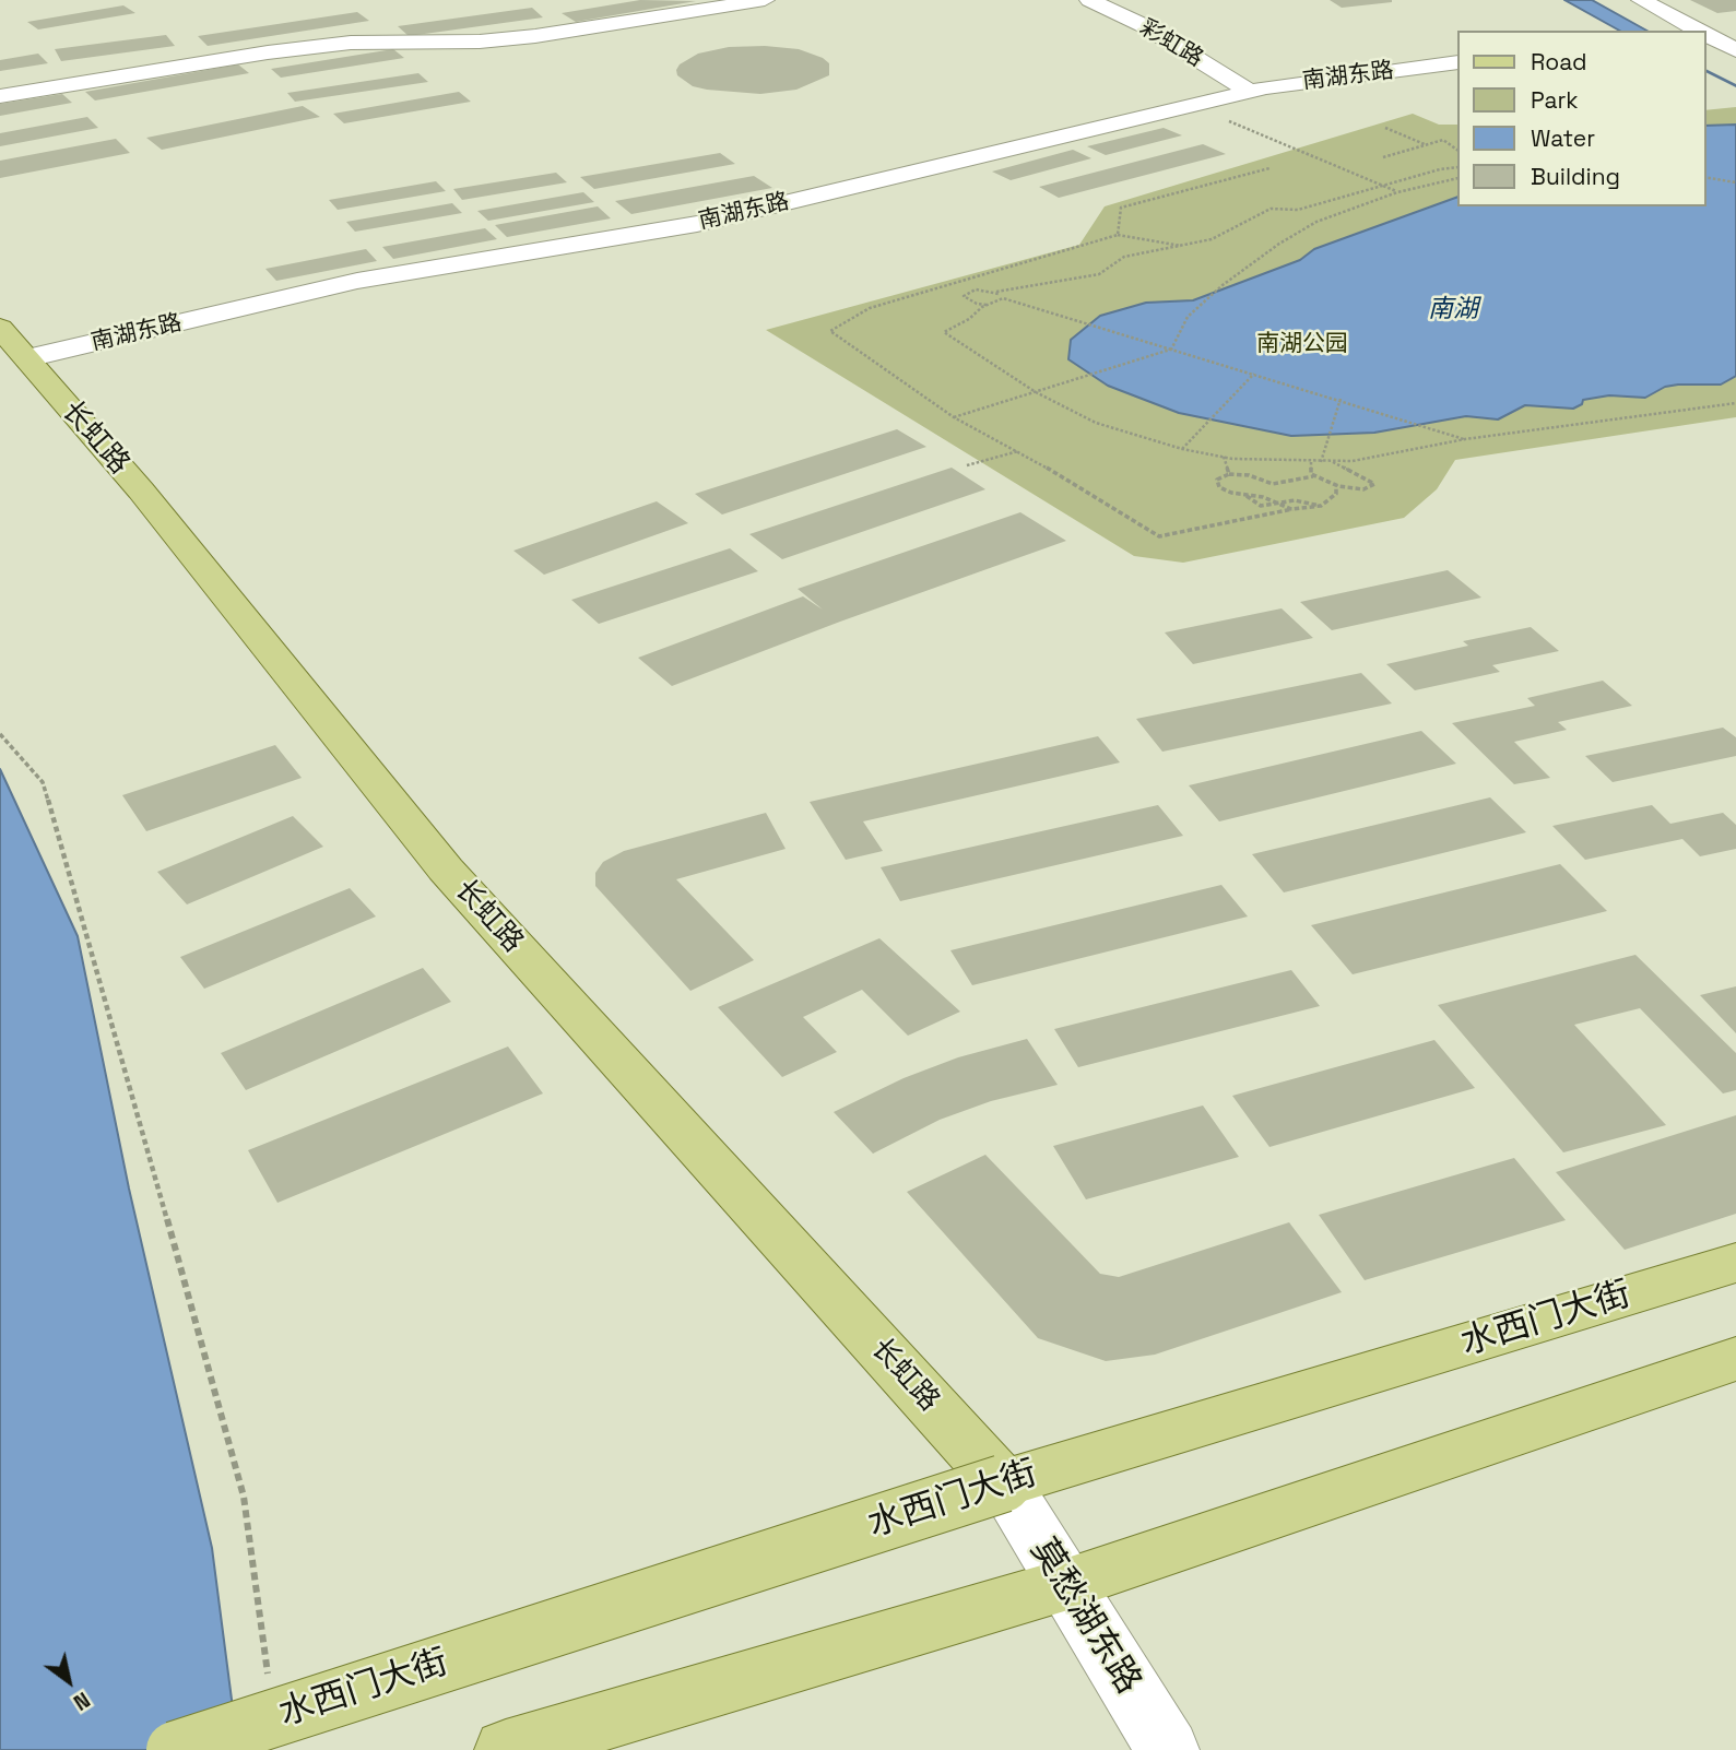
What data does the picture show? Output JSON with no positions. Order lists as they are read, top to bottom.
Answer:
{
  "streets": {
    "main road": ["长虹路", "水西门大街"],
    "street": ["彩虹路", "南湖东路", "莫愁湖东路"]
  },
  "crossings": [
    ["彩虹路", "南湖东路"],
    ["南湖东路", "长虹路"],
    ["长虹路", "水西门大街"],
    ["长虹路", "莫愁湖东路"],
    ["水西门大街", "莫愁湖东路"]
  ],
  "water": ["南湖"],
  "parks": ["南湖公园"],
  "legend": [
    "Road",
    "Park",
    "Water",
    "Building"
  ],
  "north": "bottom right"
}
